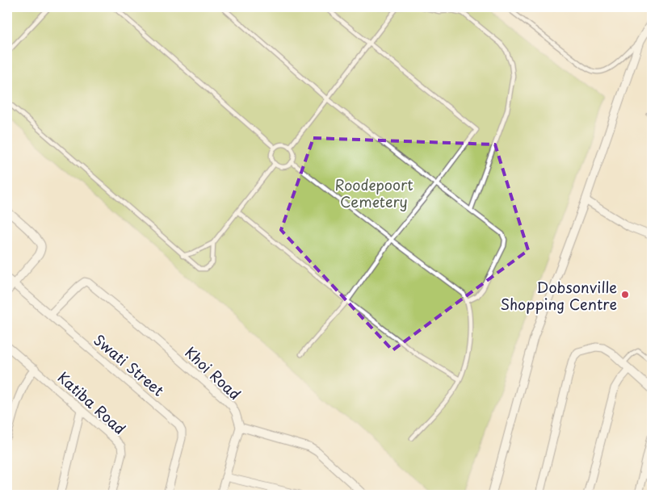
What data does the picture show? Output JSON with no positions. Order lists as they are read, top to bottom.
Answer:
{
  "streets": {
    "street": ["Swati Street", "Khoi Road", "Katiba Road"]
  },
  "crossings": [
    ["Swati Street", "Khoi Road"]
  ],
  "parks": ["Roodepoort Cemetery"],
  "places": ["Dobsonville Shopping Centre"]
}
